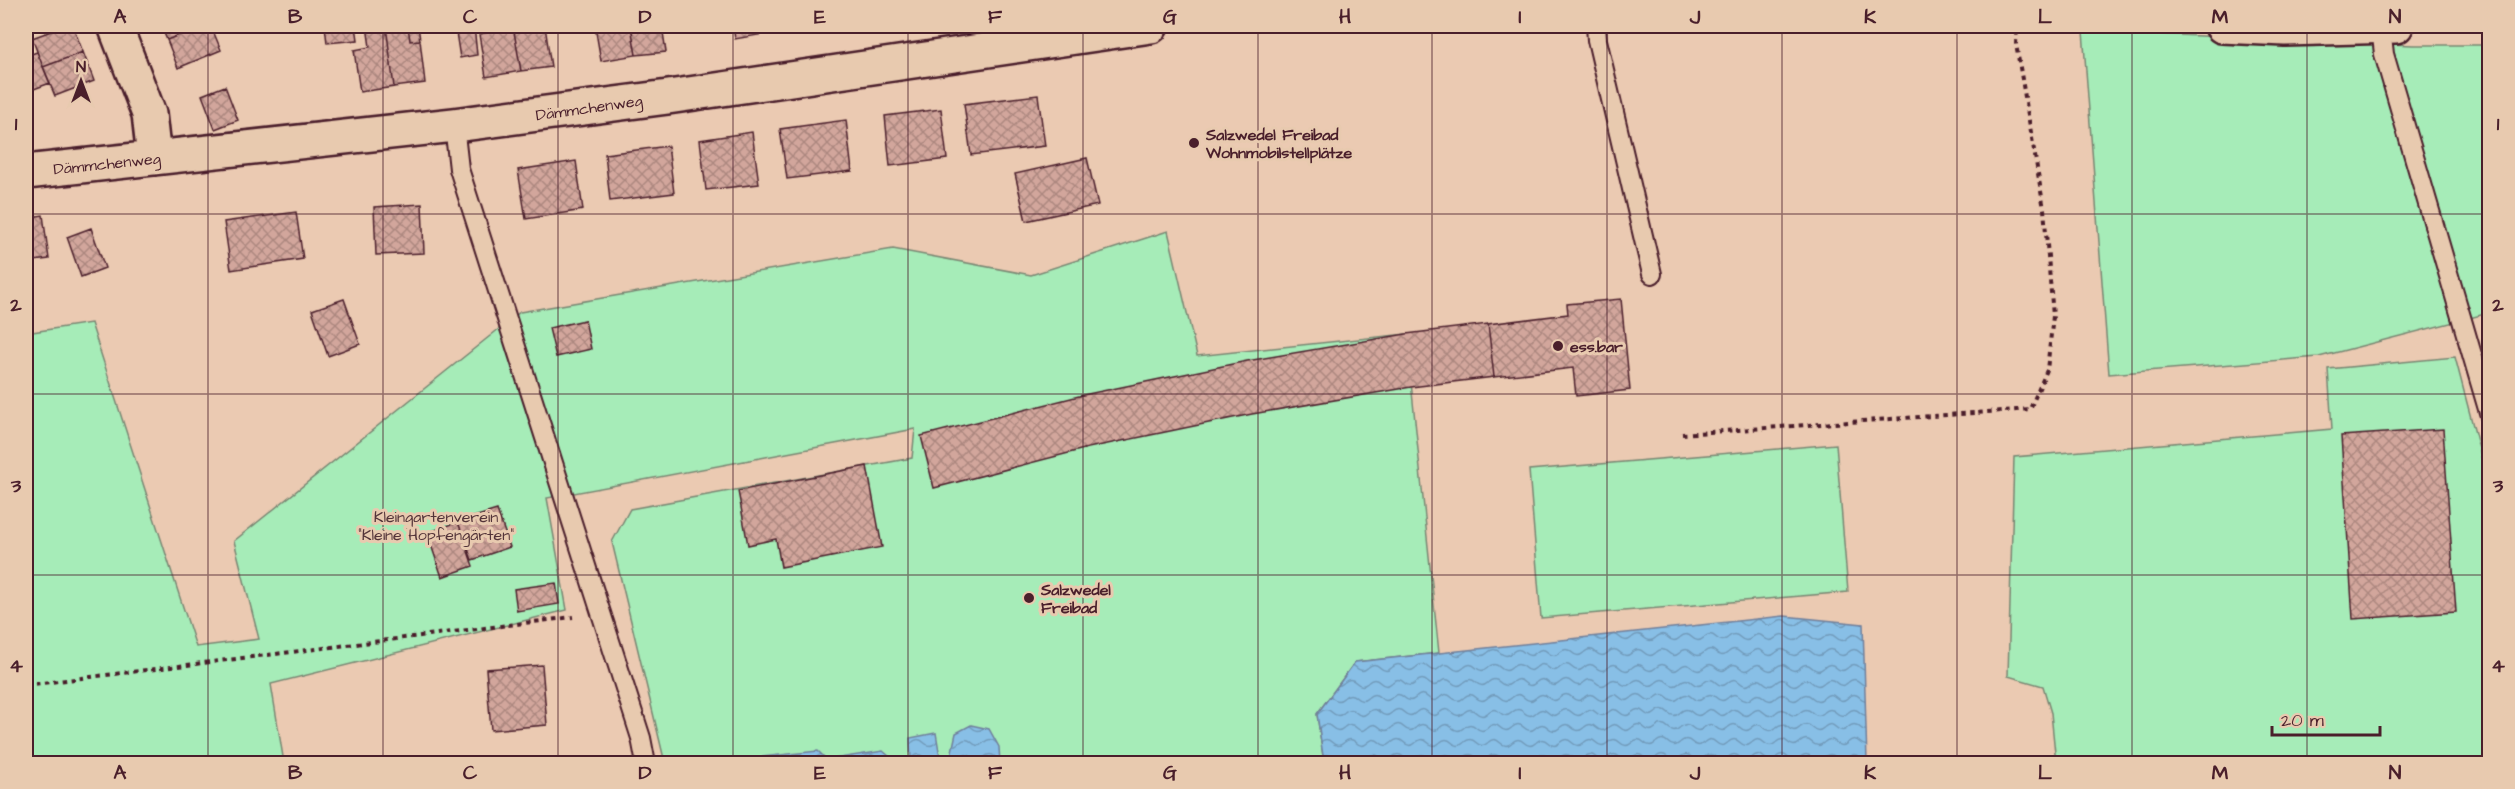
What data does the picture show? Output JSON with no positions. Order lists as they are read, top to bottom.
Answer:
{
  "streets": {
    "street": ["Dämmchenweg"]
  },
  "parks": ["Kleingartenverein \"Kleine Hopfengärten\""],
  "places": ["Salzwedel Freibad Wohnmobilstellplätze", "ess.bar", "Salzwedel Freibad"],
  "scale_bar": "20 m",
  "north": "top",
  "grid": {
    "columns": [
      "A",
      "B",
      "C",
      "D",
      "E",
      "F",
      "G",
      "H",
      "I",
      "J",
      "K",
      "L",
      "M",
      "N"
    ],
    "rows": [
      "1",
      "2",
      "3",
      "4"
    ]
  }
}
